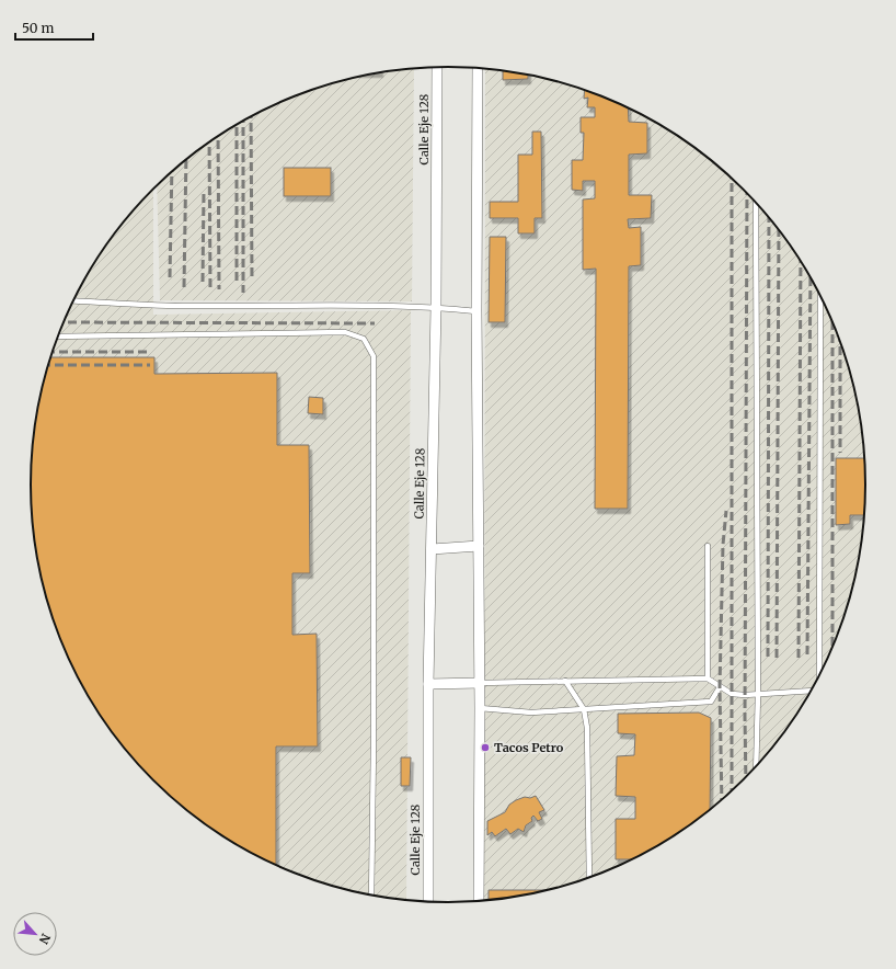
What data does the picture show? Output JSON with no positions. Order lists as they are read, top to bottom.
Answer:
{
  "streets": {
    "street": ["Calle Eje 128"]
  },
  "places": ["Tacos Petro"],
  "scale_bar": "50 m",
  "north": "bottom right"
}
